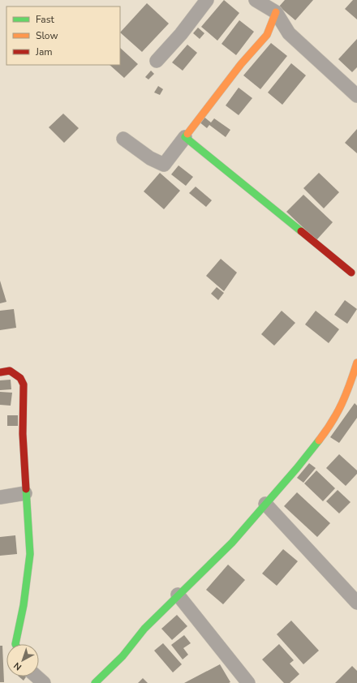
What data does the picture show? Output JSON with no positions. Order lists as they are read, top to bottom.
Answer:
{
  "legend": ["Fast", "Slow", "Jam"],
  "north": "bottom left"
}
